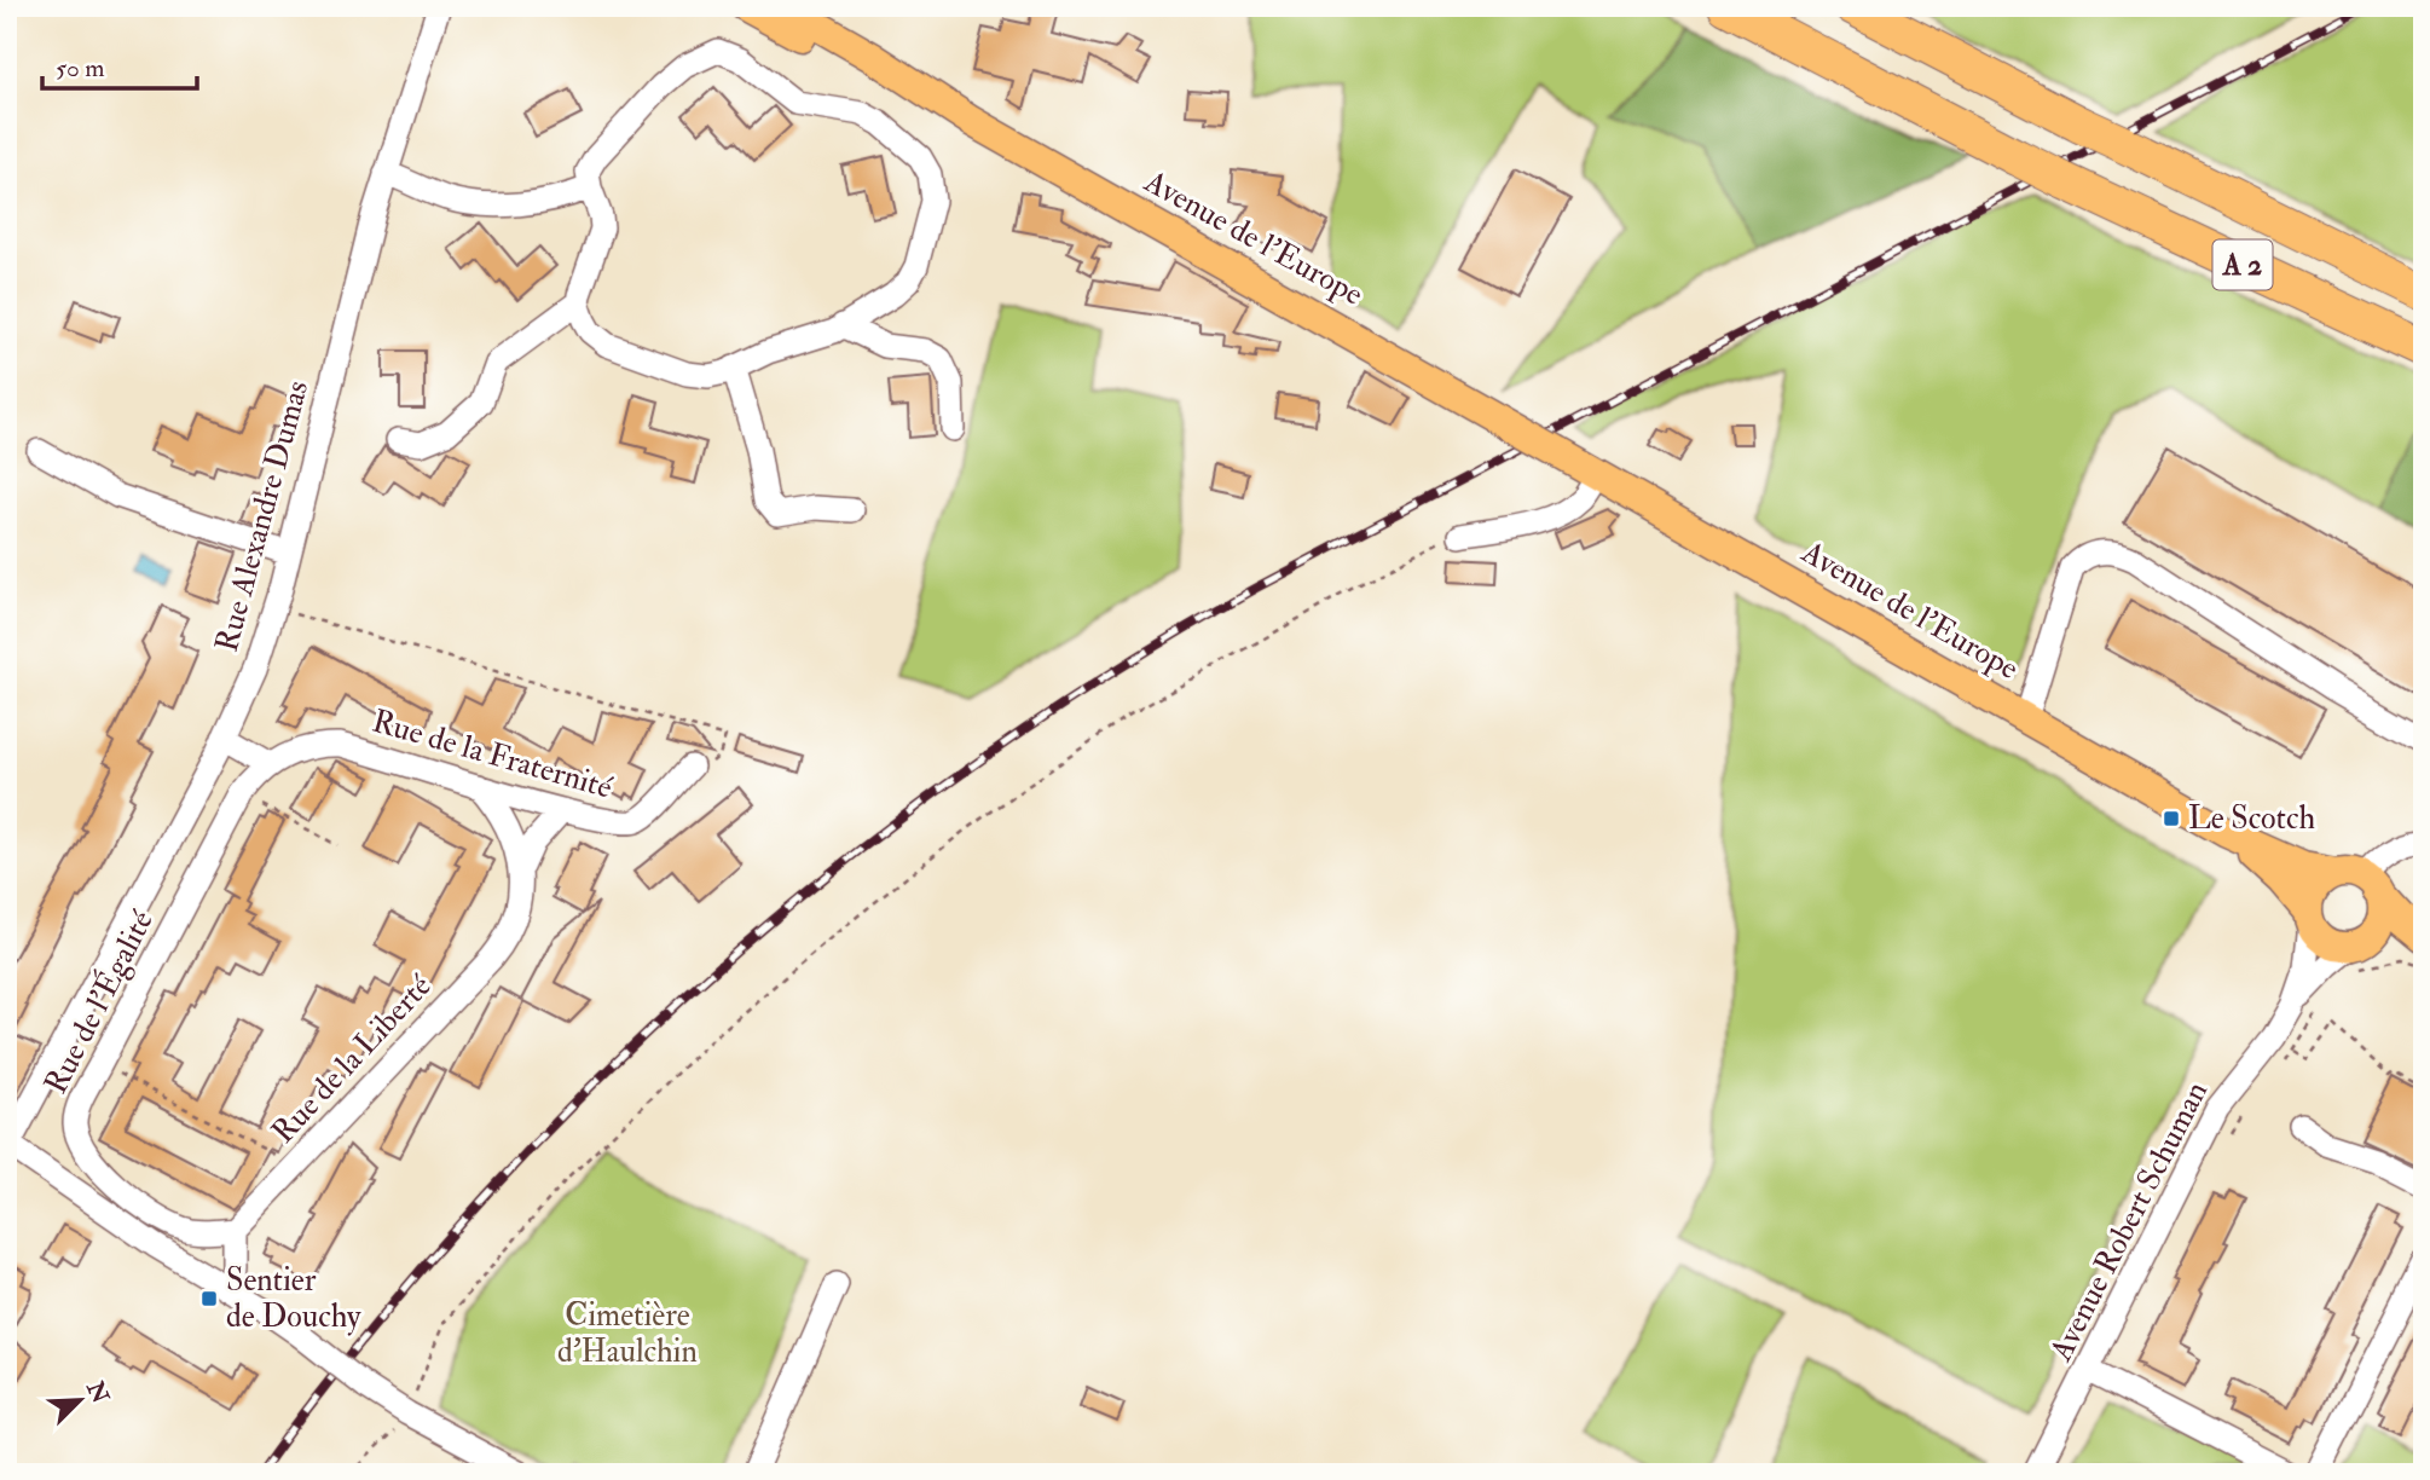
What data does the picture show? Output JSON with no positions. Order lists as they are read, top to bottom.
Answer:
{
  "streets": {
    "highway": ["A 2"],
    "main road": ["Avenue de l'Europe"],
    "street": [
      "Rue Alexandre Dumas",
      "Rue de la Fraternité",
      "Rue de l'Égalité",
      "Rue de la Liberté",
      "Avenue Robert Schuman"
    ]
  },
  "crossings": [
    ["Avenue de l'Europe", "Avenue Robert Schuman"],
    ["Rue de la Fraternité", "Rue de l'Égalité"],
    ["Rue de la Fraternité", "Rue de la Liberté"],
    ["Rue de l'Égalité", "Rue de la Liberté"]
  ],
  "parks": ["Cimetière d'Haulchin"],
  "places": {
    "transit": ["Le Scotch", "Sentier de Douchy"]
  },
  "scale_bar": "50 m",
  "north": "top right"
}
